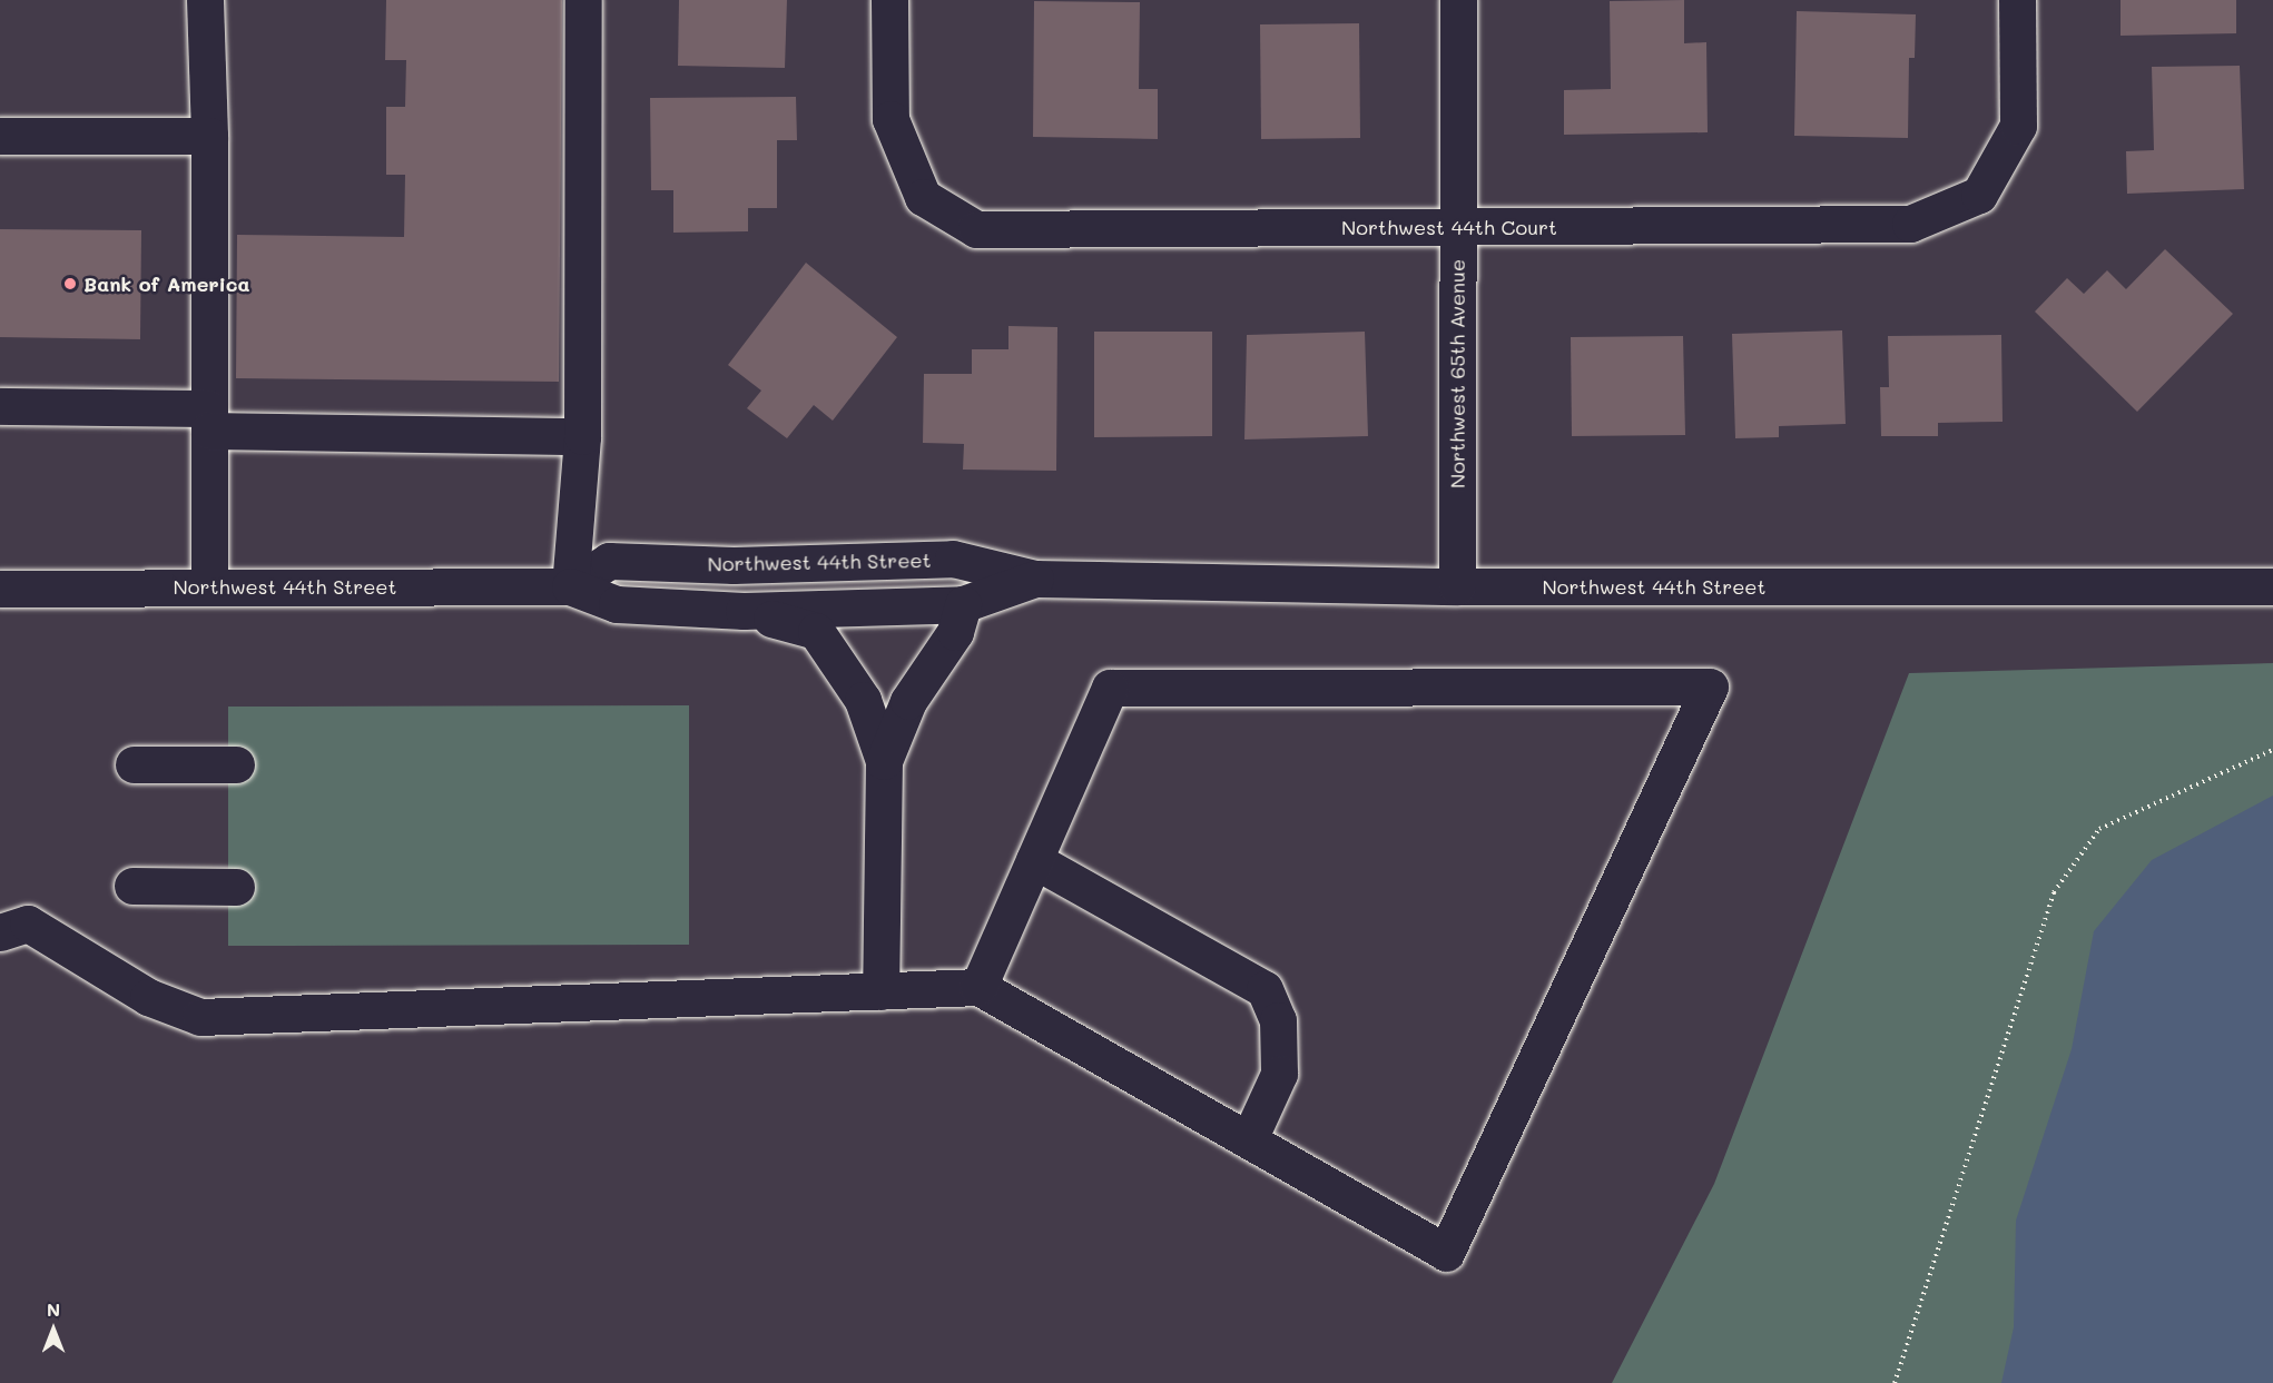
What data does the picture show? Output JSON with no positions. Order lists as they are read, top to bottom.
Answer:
{
  "streets": {
    "street": ["Northwest 44th Court", "Northwest 65th Avenue", "Northwest 44th Street"]
  },
  "crossings": [
    ["Northwest 44th Court", "Northwest 65th Avenue"],
    ["Northwest 65th Avenue", "Northwest 44th Street"]
  ],
  "places": ["Bank of America"],
  "north": "top"
}
